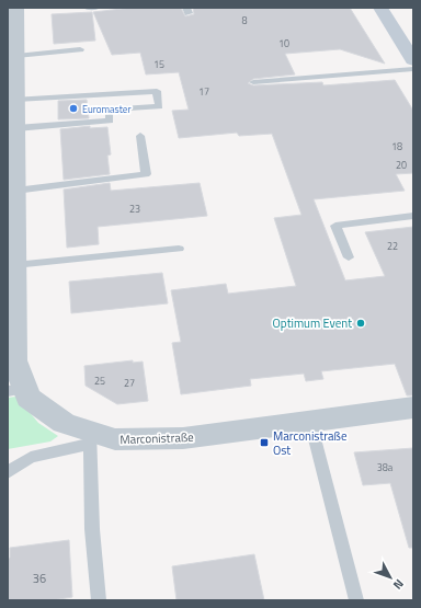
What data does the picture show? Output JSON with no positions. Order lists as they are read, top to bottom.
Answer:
{
  "streets": {
    "street": ["Marconistraße"]
  },
  "places": {
    "other": ["Euromaster", "Optimum Event"],
    "transit": ["Marconistraße Ost"]
  },
  "house_numbers": [
    "8",
    "10",
    "15",
    "17",
    "18",
    "20",
    "23",
    "22",
    "25",
    "27",
    "38a",
    "36"
  ],
  "north": "bottom right"
}
